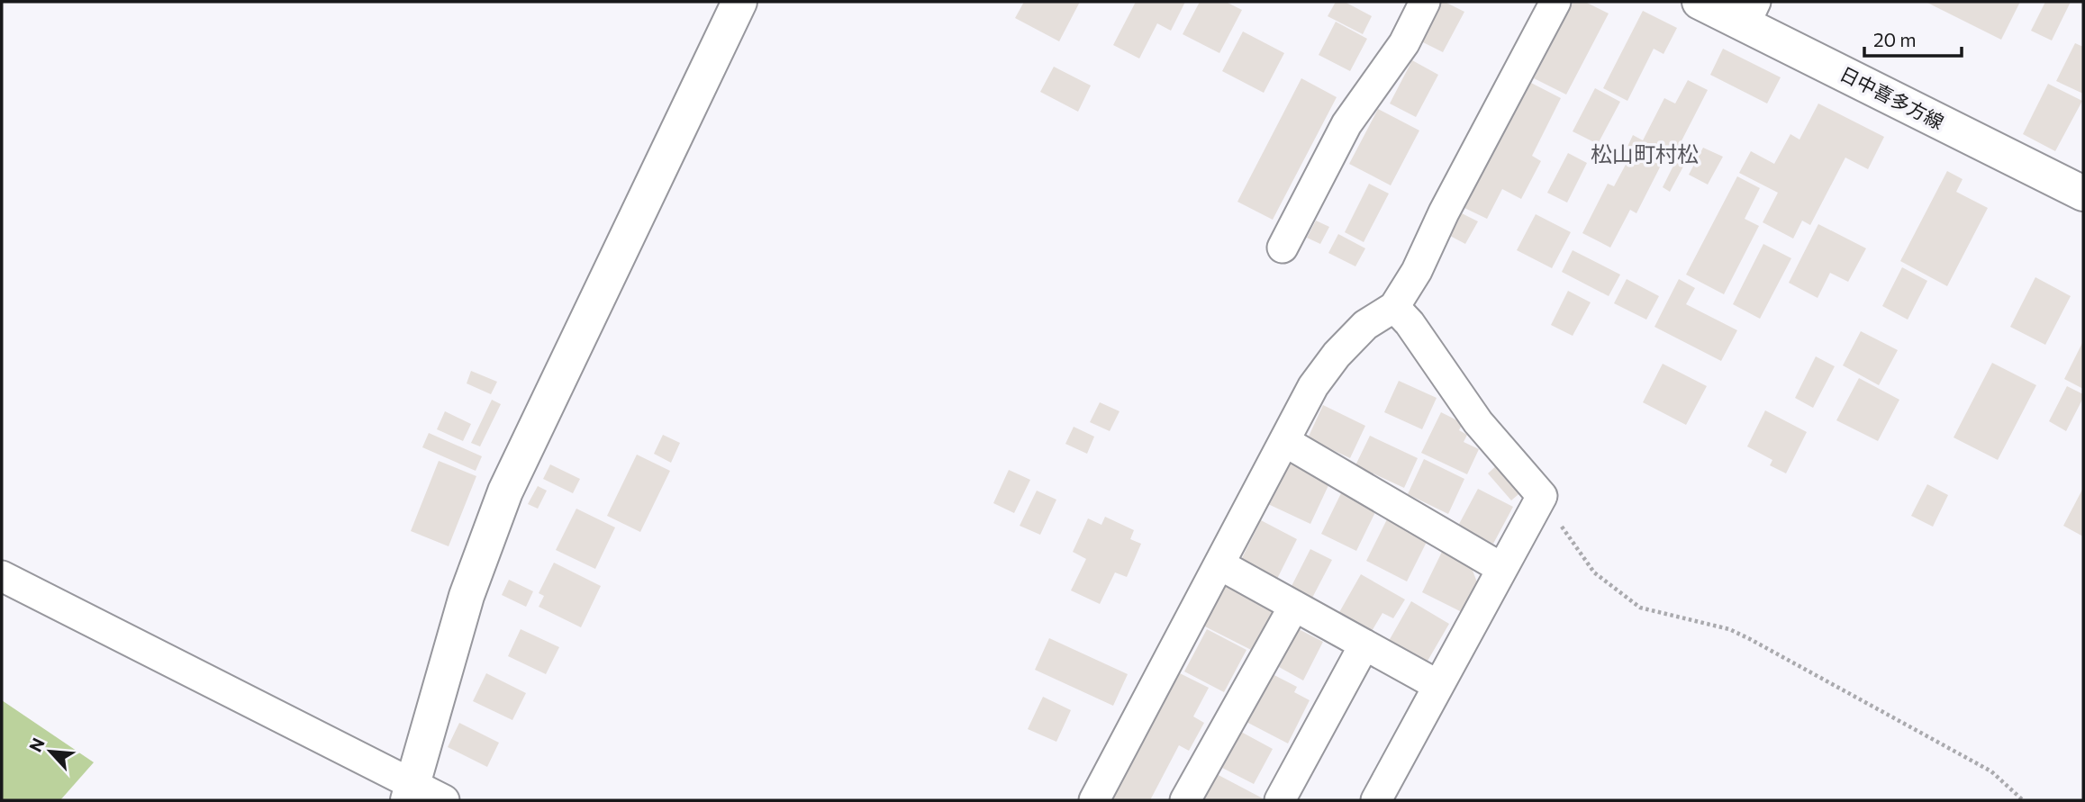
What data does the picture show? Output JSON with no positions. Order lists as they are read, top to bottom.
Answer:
{
  "streets": {
    "street": ["日中喜多方線"]
  },
  "districts": ["松山町村松"],
  "scale_bar": "20 m",
  "north": "top left"
}
